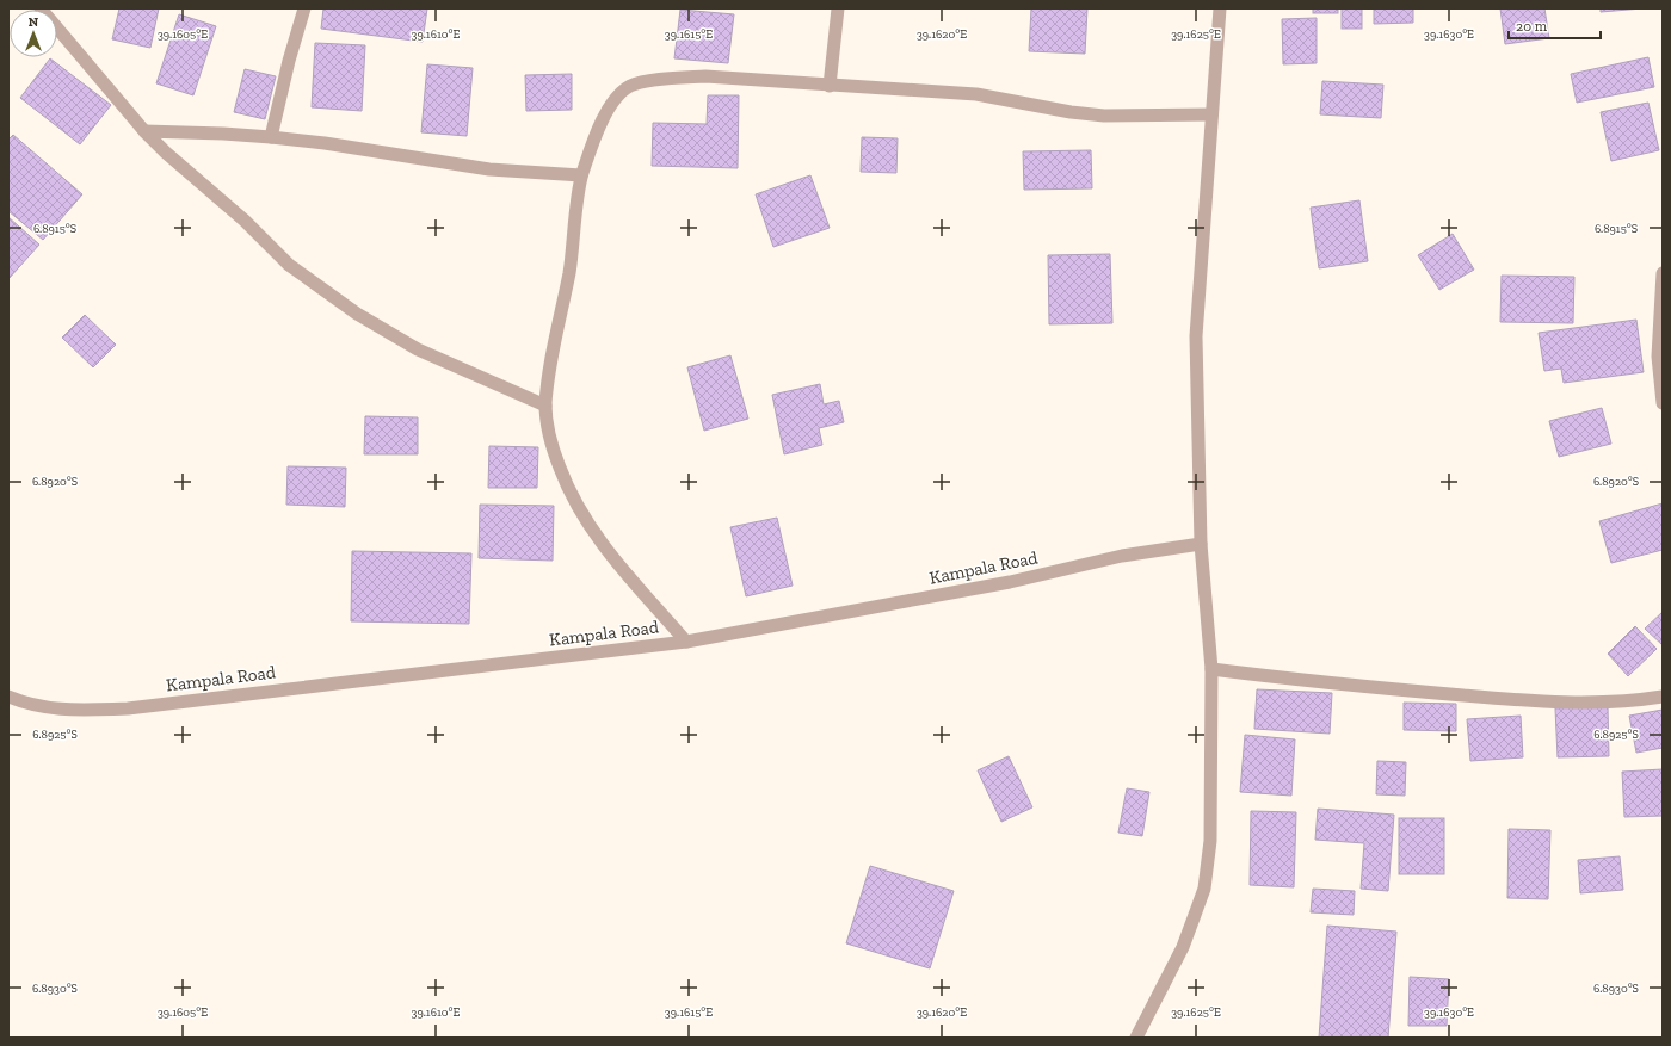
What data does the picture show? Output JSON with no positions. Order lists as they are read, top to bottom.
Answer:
{
  "streets": {
    "street": ["Kampala Road"]
  },
  "scale_bar": "20 m",
  "north": "top",
  "coordinates": [
    "39.1605°E",
    "39.1610°E",
    "39.1615°E",
    "39.1620°E",
    "39.1625°E",
    "39.1630°E",
    "6.8915°S",
    "6.8920°S",
    "6.8925°S",
    "6.8930°S"
  ]
}
